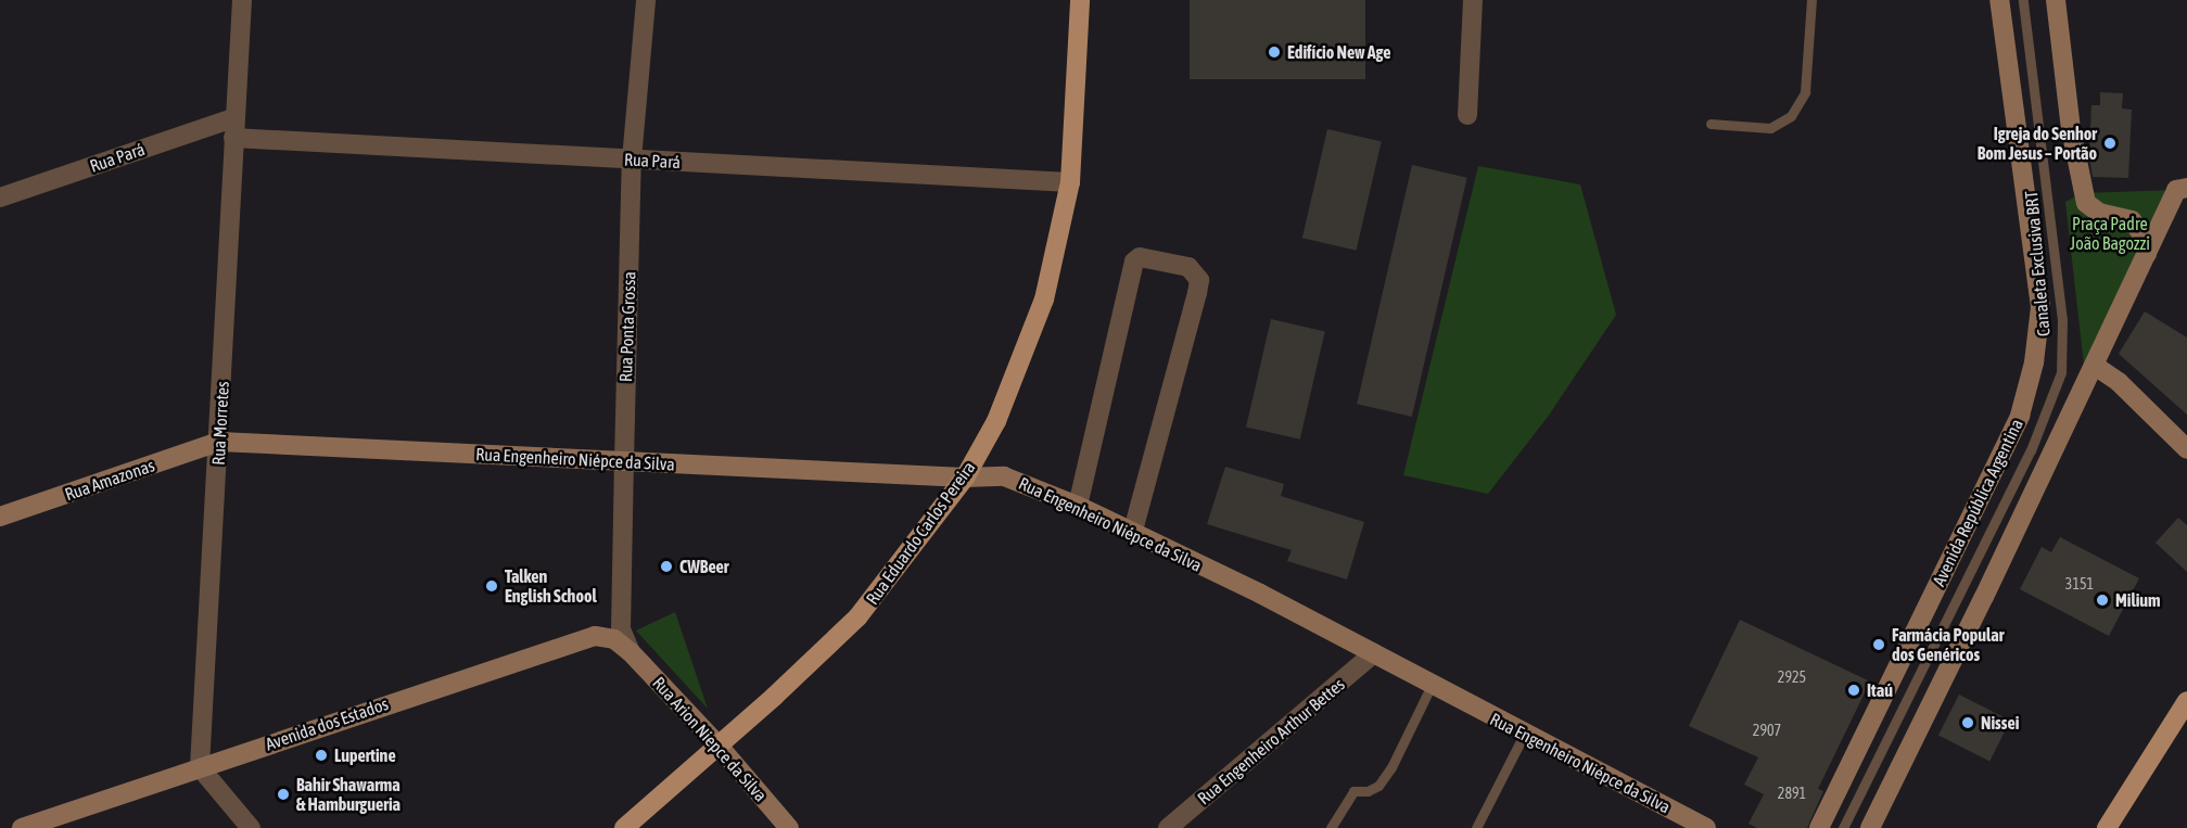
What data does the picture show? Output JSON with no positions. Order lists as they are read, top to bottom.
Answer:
{
  "streets": {
    "main road": ["Rua Eduardo Carlos Pereira"],
    "street": [
      "Rua Pará",
      "Rua Ponta Grossa",
      "Rua Morretes",
      "Rua Engenheiro Niépce da Silva",
      "Rua Amazonas",
      "Avenida República Argentina",
      "Avenida dos Estados",
      "Rua Arion Niepce da Silva",
      "Rua Engenheiro Arthur Bettes"
    ],
    "lane": ["Canaleta Exclusiva BRT"]
  },
  "crossings": [
    ["Rua Pará", "Rua Ponta Grossa"],
    ["Rua Pará", "Rua Morretes"],
    ["Rua Pará", "Rua Eduardo Carlos Pereira"],
    ["Rua Ponta Grossa", "Rua Engenheiro Niépce da Silva"],
    ["Rua Ponta Grossa", "Avenida dos Estados"],
    ["Rua Ponta Grossa", "Rua Arion Niepce da Silva"],
    ["Rua Morretes", "Rua Engenheiro Niépce da Silva"],
    ["Rua Morretes", "Rua Amazonas"],
    ["Rua Morretes", "Avenida dos Estados"],
    ["Rua Engenheiro Niépce da Silva", "Rua Amazonas"],
    ["Rua Engenheiro Niépce da Silva", "Rua Eduardo Carlos Pereira"],
    ["Rua Engenheiro Niépce da Silva", "Rua Engenheiro Arthur Bettes"],
    ["Rua Eduardo Carlos Pereira", "Rua Arion Niepce da Silva"],
    ["Avenida dos Estados", "Rua Arion Niepce da Silva"]
  ],
  "parks": ["Praça Padre João Bagozzi"],
  "places": [
    "Edifício New Age",
    "Igreja do Senhor Bom Jesus – Portão",
    "CWBeer",
    "Talken English School",
    "Milium",
    "Farmácia Popular dos Genéricos",
    "Itaú",
    "Nissei",
    "Lupertine",
    "Bahir Shawarma & Hamburgueria"
  ],
  "house_numbers": [
    "3151",
    "2925",
    "2907",
    "2891"
  ]
}
